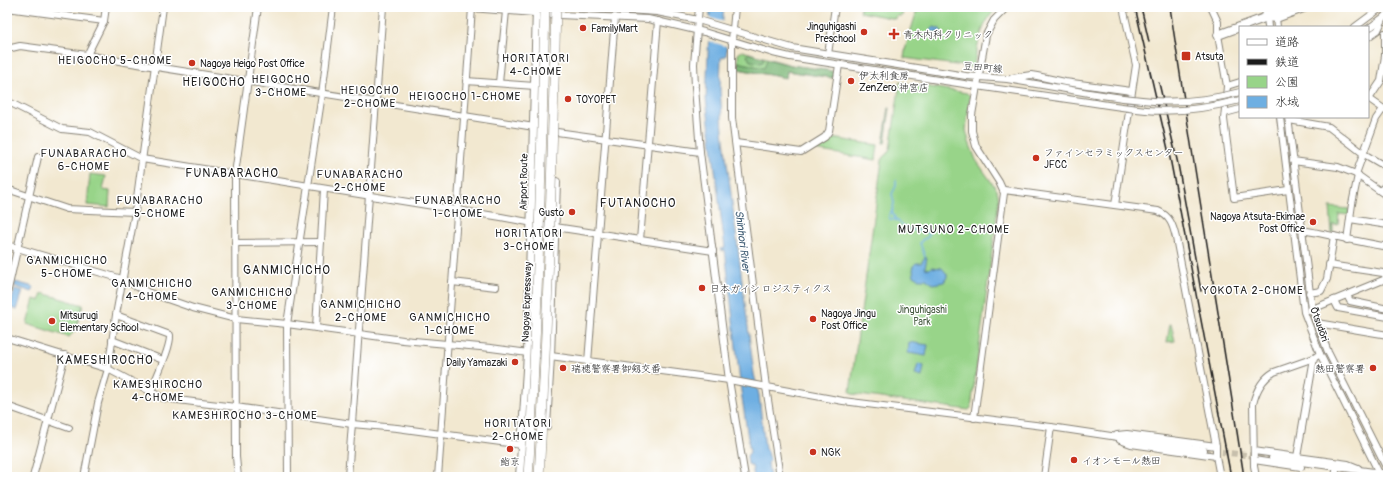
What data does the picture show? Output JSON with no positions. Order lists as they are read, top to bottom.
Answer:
{
  "streets": {
    "highway": ["Nagoya Expressway"],
    "main road": ["Airport Route"],
    "street": ["豆田町線", "Ōtsudōri"]
  },
  "districts": [
    "HORITATORI 4-CHOME",
    "HEIGOCHO 5-CHOME",
    "HEIGOCHO 3-CHOME",
    "HEIGOCHO",
    "HEIGOCHO 2-CHOME",
    "HEIGOCHO 1-CHOME",
    "FUNABARACHO 6-CHOME",
    "FUNABARACHO",
    "FUNABARACHO 2-CHOME",
    "FUNABARACHO 5-CHOME",
    "FUNABARACHO 1-CHOME",
    "FUTANOCHO",
    "MUTSUNO 2-CHOME",
    "HORITATORI 3-CHOME",
    "GANMICHICHO 5-CHOME",
    "GANMICHICHO",
    "GANMICHICHO 4-CHOME",
    "YOKOTA 2-CHOME",
    "GANMICHICHO 3-CHOME",
    "GANMICHICHO 2-CHOME",
    "GANMICHICHO 1-CHOME",
    "KAMESHIROCHO",
    "KAMESHIROCHO 4-CHOME",
    "KAMESHIROCHO 3-CHOME",
    "HORITATORI 2-CHOME"
  ],
  "water": ["Shinhori River"],
  "parks": ["Jinguhigashi Park"],
  "places": {
    "other": [
      "FamilyMart",
      "Jinguhigashi Preschool",
      "Nagoya Heigo Post Office",
      "伊太利食房 ZenZero 神宮店",
      "TOYOPET",
      "ファインセラミックスセンター JFCC",
      "Gusto",
      "Nagoya Atsuta-Ekimae Post Office",
      "日本ガイシ ロジスティクス",
      "Nagoya Jingu Post Office",
      "Mitsurugi Elementary School",
      "Daily Yamazaki",
      "瑞穂警察署御剱交番",
      "熱田警察署",
      "鮨京",
      "NGK",
      "イオンモール熱田"
    ],
    "health": ["青木内科クリニック"],
    "transit": ["Atsuta"]
  },
  "legend": [
    "道路",
    "鉄道",
    "公園",
    "水域"
  ]
}
